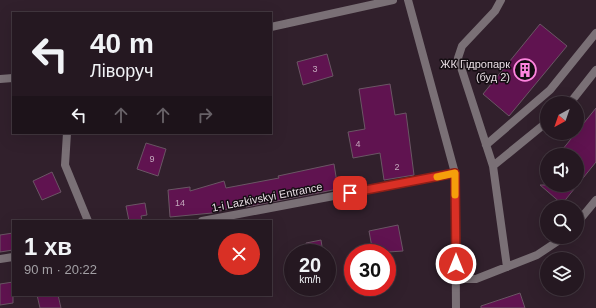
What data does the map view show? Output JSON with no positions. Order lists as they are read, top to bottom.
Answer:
{
  "streets": {
    "street": ["1-i Lazkivskyi Entrance"]
  },
  "places": {
    "building": ["ЖК Гідропарк (буд 2)"]
  },
  "house_numbers": [
    "3",
    "4",
    "9",
    "2",
    "14"
  ],
  "north": "bottom left",
  "page": {
    "turn": ["40 m", "Ліворуч"],
    "heading": ["1 хв", "90 m · 20:22"],
    "speed": "20 km/h",
    "limit": "30"
  }
}
